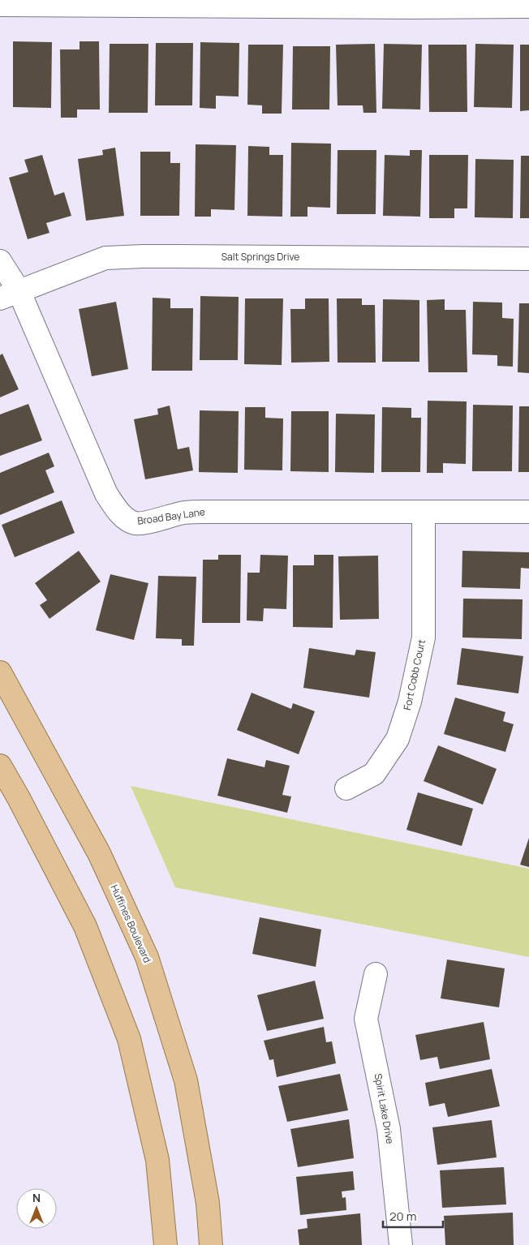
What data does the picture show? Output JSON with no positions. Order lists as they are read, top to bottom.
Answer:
{
  "streets": {
    "main road": ["Huffines Boulevard"],
    "street": [
      "Salt Springs Drive",
      "Broad Bay Lane",
      "Fort Cobb Court",
      "Spirit Lake Drive"
    ]
  },
  "crossings": [
    ["Salt Springs Drive", "Broad Bay Lane"],
    ["Broad Bay Lane", "Fort Cobb Court"]
  ],
  "scale_bar": "20 m",
  "north": "top"
}
